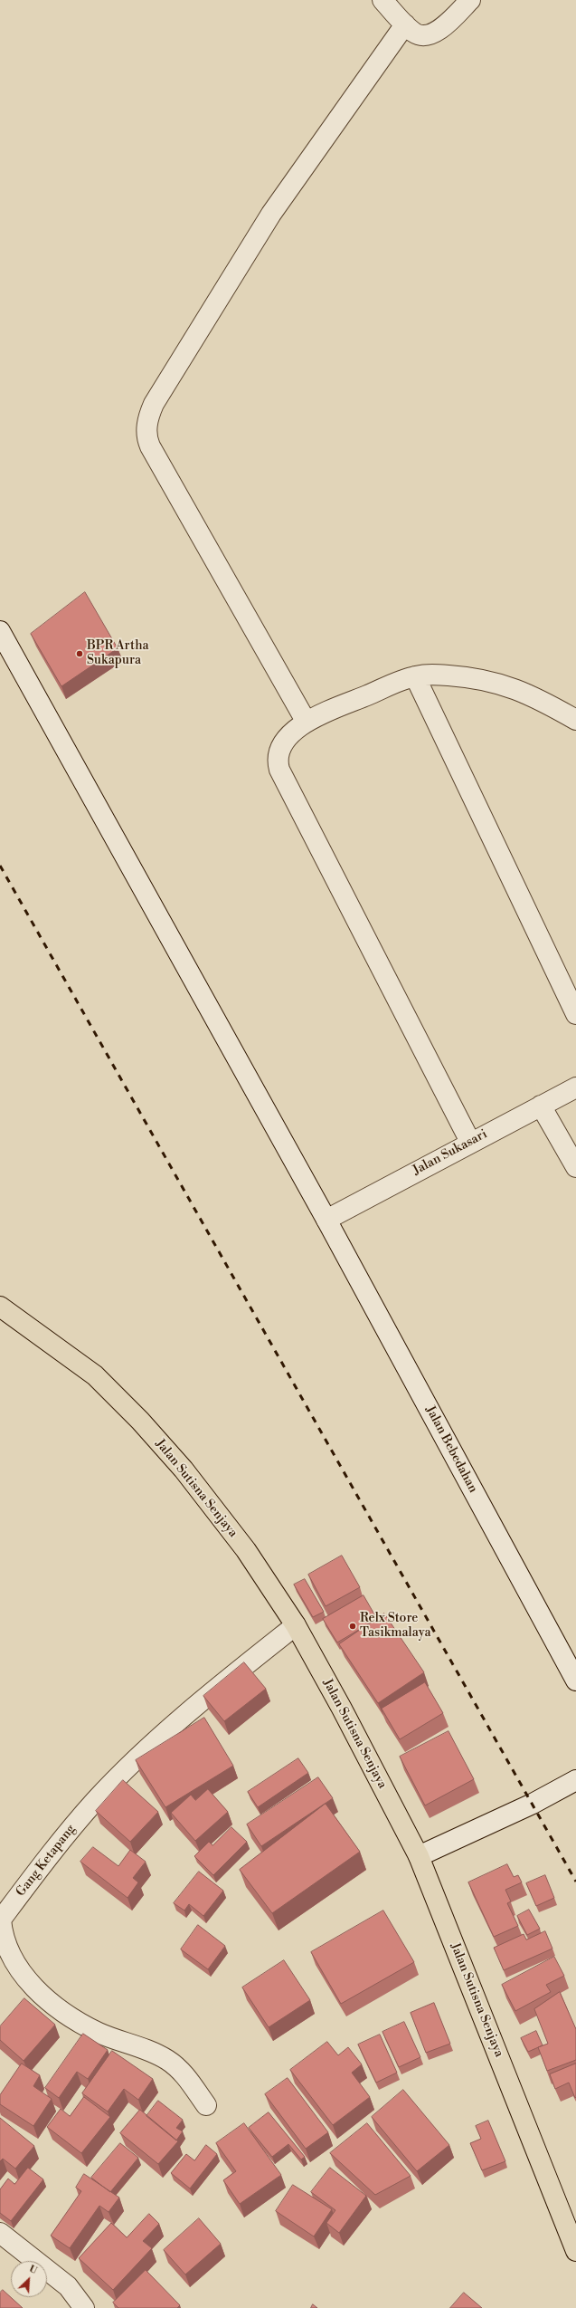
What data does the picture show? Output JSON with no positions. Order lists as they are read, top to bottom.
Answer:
{
  "streets": {
    "main road": ["Jalan Sutisna Senjaya"],
    "street": ["Jalan Sukasari", "Jalan Bebedahan", "Gang Ketapang"]
  },
  "crossings": [
    ["Jalan Sukasari", "Jalan Bebedahan"],
    ["Jalan Sutisna Senjaya", "Gang Ketapang"]
  ],
  "places": ["BPR Artha Sukapura", "Relx Store Tasikmalaya"],
  "north": "top right"
}
